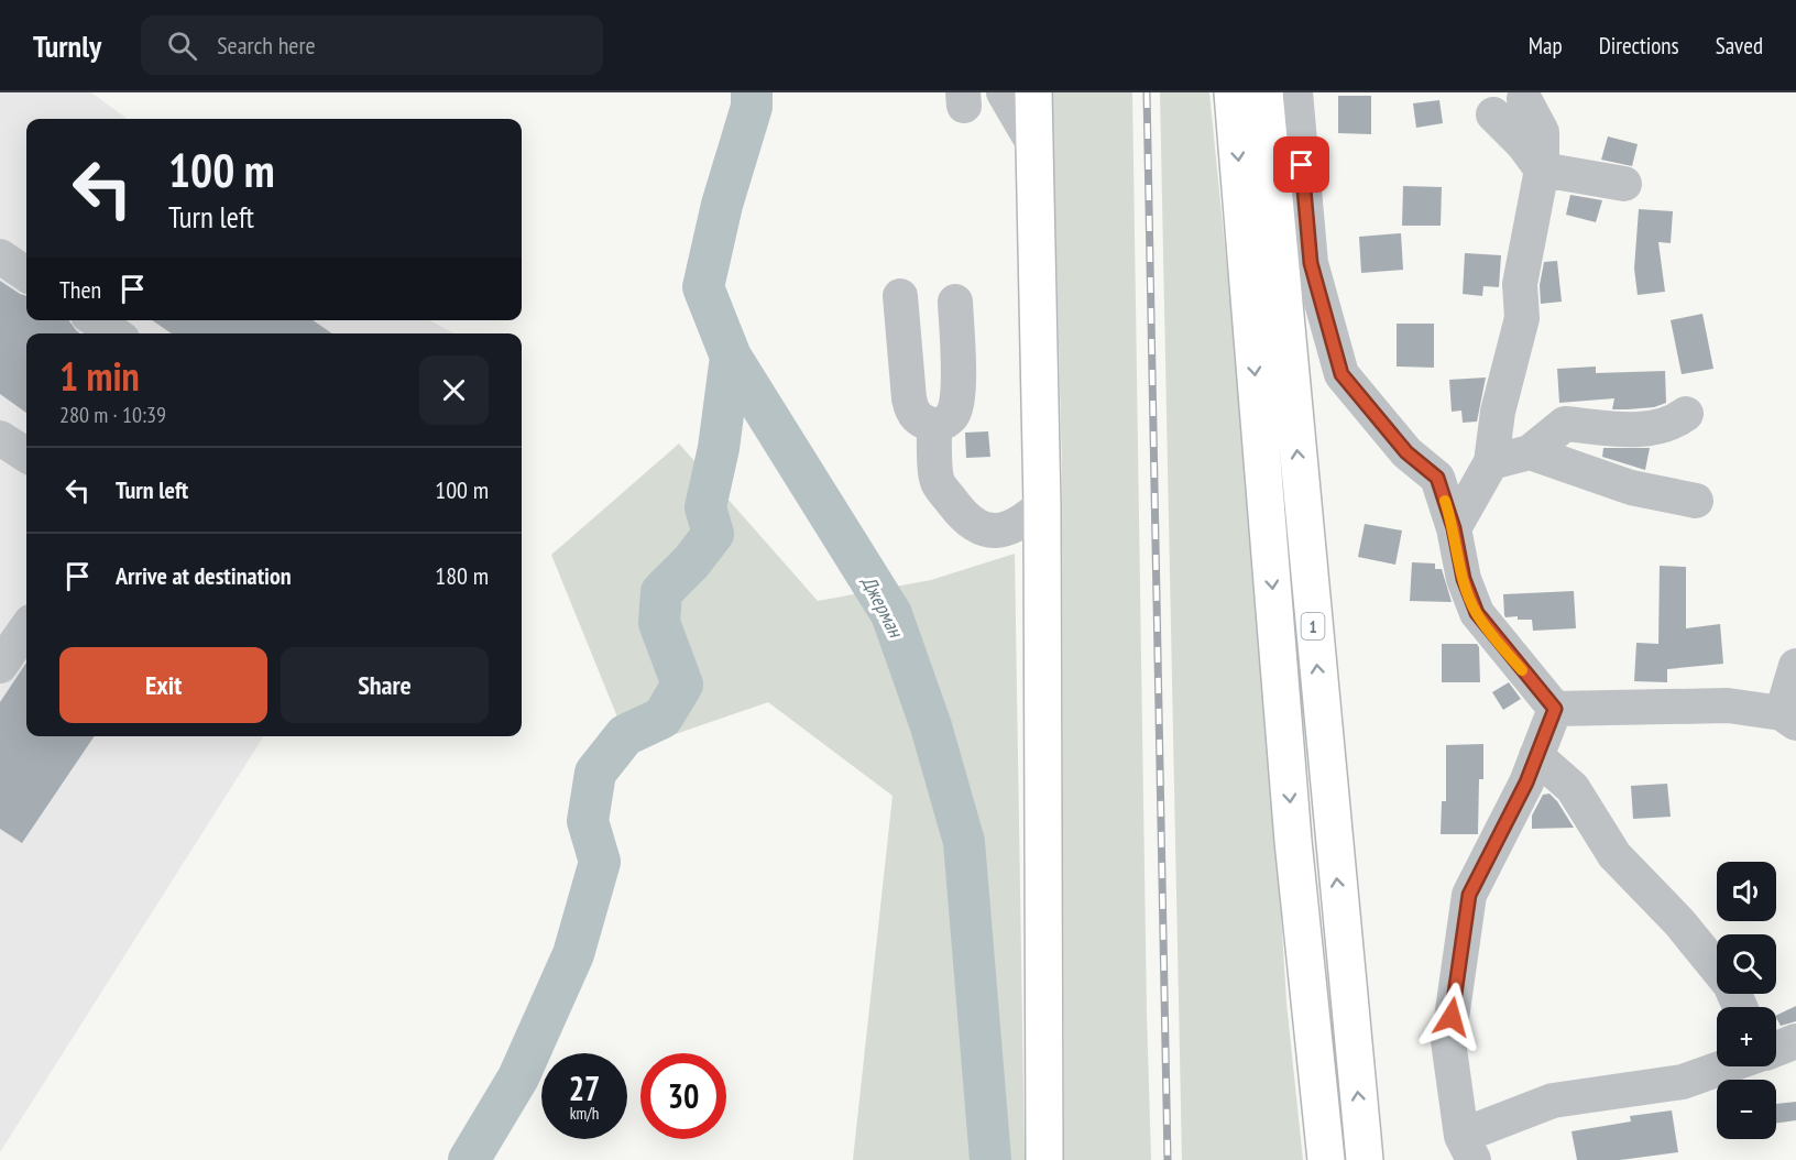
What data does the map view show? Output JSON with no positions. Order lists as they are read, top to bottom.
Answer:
{
  "streets": {
    "main road": ["1"]
  },
  "water": ["Джерман"],
  "page": {
    "header": "Turnly",
    "search": "Search here",
    "nav": ["Map", "Directions", "Saved"],
    "turn": ["100 m", "Turn left"],
    "then": "Then",
    "heading": ["1 min", "280 m · 10:39"],
    "list": [
      {
        "name": "Turn left",
        "value": "100 m"
      },
      {
        "name": "Arrive at destination",
        "value": "180 m"
      }
    ],
    "buttons": ["Exit", "Share"],
    "map_buttons": ["+", "−"],
    "speed": "27 km/h",
    "limit": "30"
  }
}
